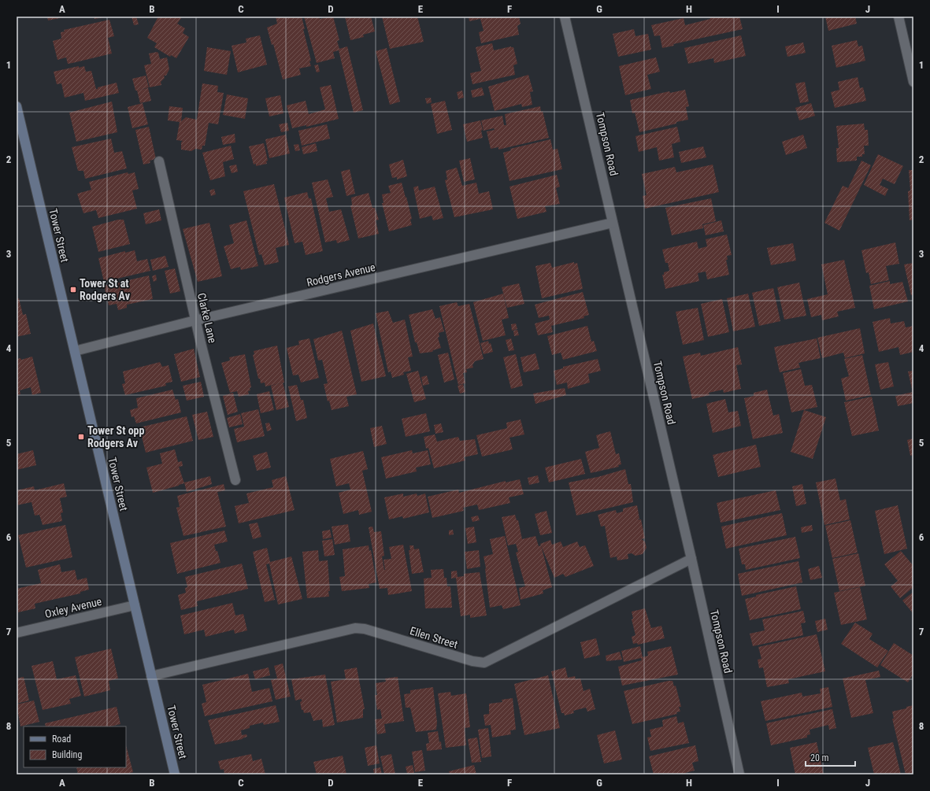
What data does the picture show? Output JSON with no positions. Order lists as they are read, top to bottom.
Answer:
{
  "streets": {
    "main road": ["Tower Street"],
    "street": [
      "Tompson Road",
      "Rodgers Avenue",
      "Clarke Lane",
      "Oxley Avenue",
      "Ellen Street"
    ]
  },
  "crossings": [
    ["Tompson Road", "Rodgers Avenue"],
    ["Tompson Road", "Ellen Street"],
    ["Tower Street", "Rodgers Avenue"],
    ["Tower Street", "Oxley Avenue"],
    ["Tower Street", "Ellen Street"],
    ["Rodgers Avenue", "Clarke Lane"]
  ],
  "places": {
    "transit": ["Tower St at Rodgers Av", "Tower St opp Rodgers Av"]
  },
  "legend": ["Road", "Building"],
  "scale_bar": "20 m",
  "grid": {
    "columns": [
      "A",
      "B",
      "C",
      "D",
      "E",
      "F",
      "G",
      "H",
      "I",
      "J"
    ],
    "rows": [
      "1",
      "2",
      "3",
      "4",
      "5",
      "6",
      "7",
      "8"
    ]
  }
}
